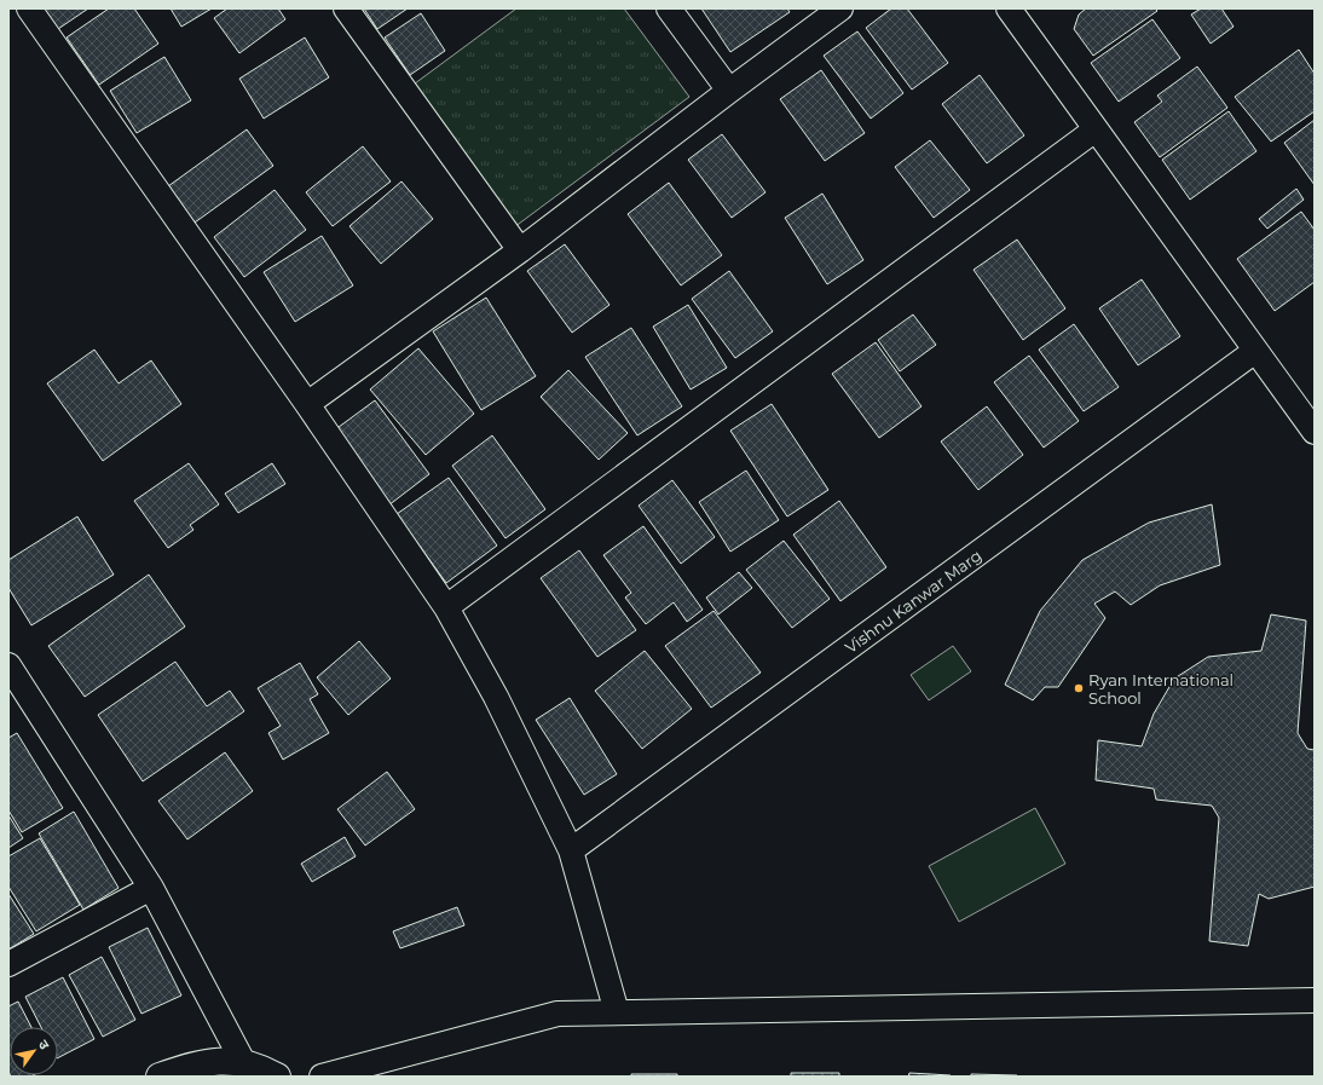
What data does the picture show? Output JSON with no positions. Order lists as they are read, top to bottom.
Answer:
{
  "streets": {
    "street": ["Vishnu Kanwar Marg"]
  },
  "places": ["Ryan International School"],
  "north": "top right"
}
